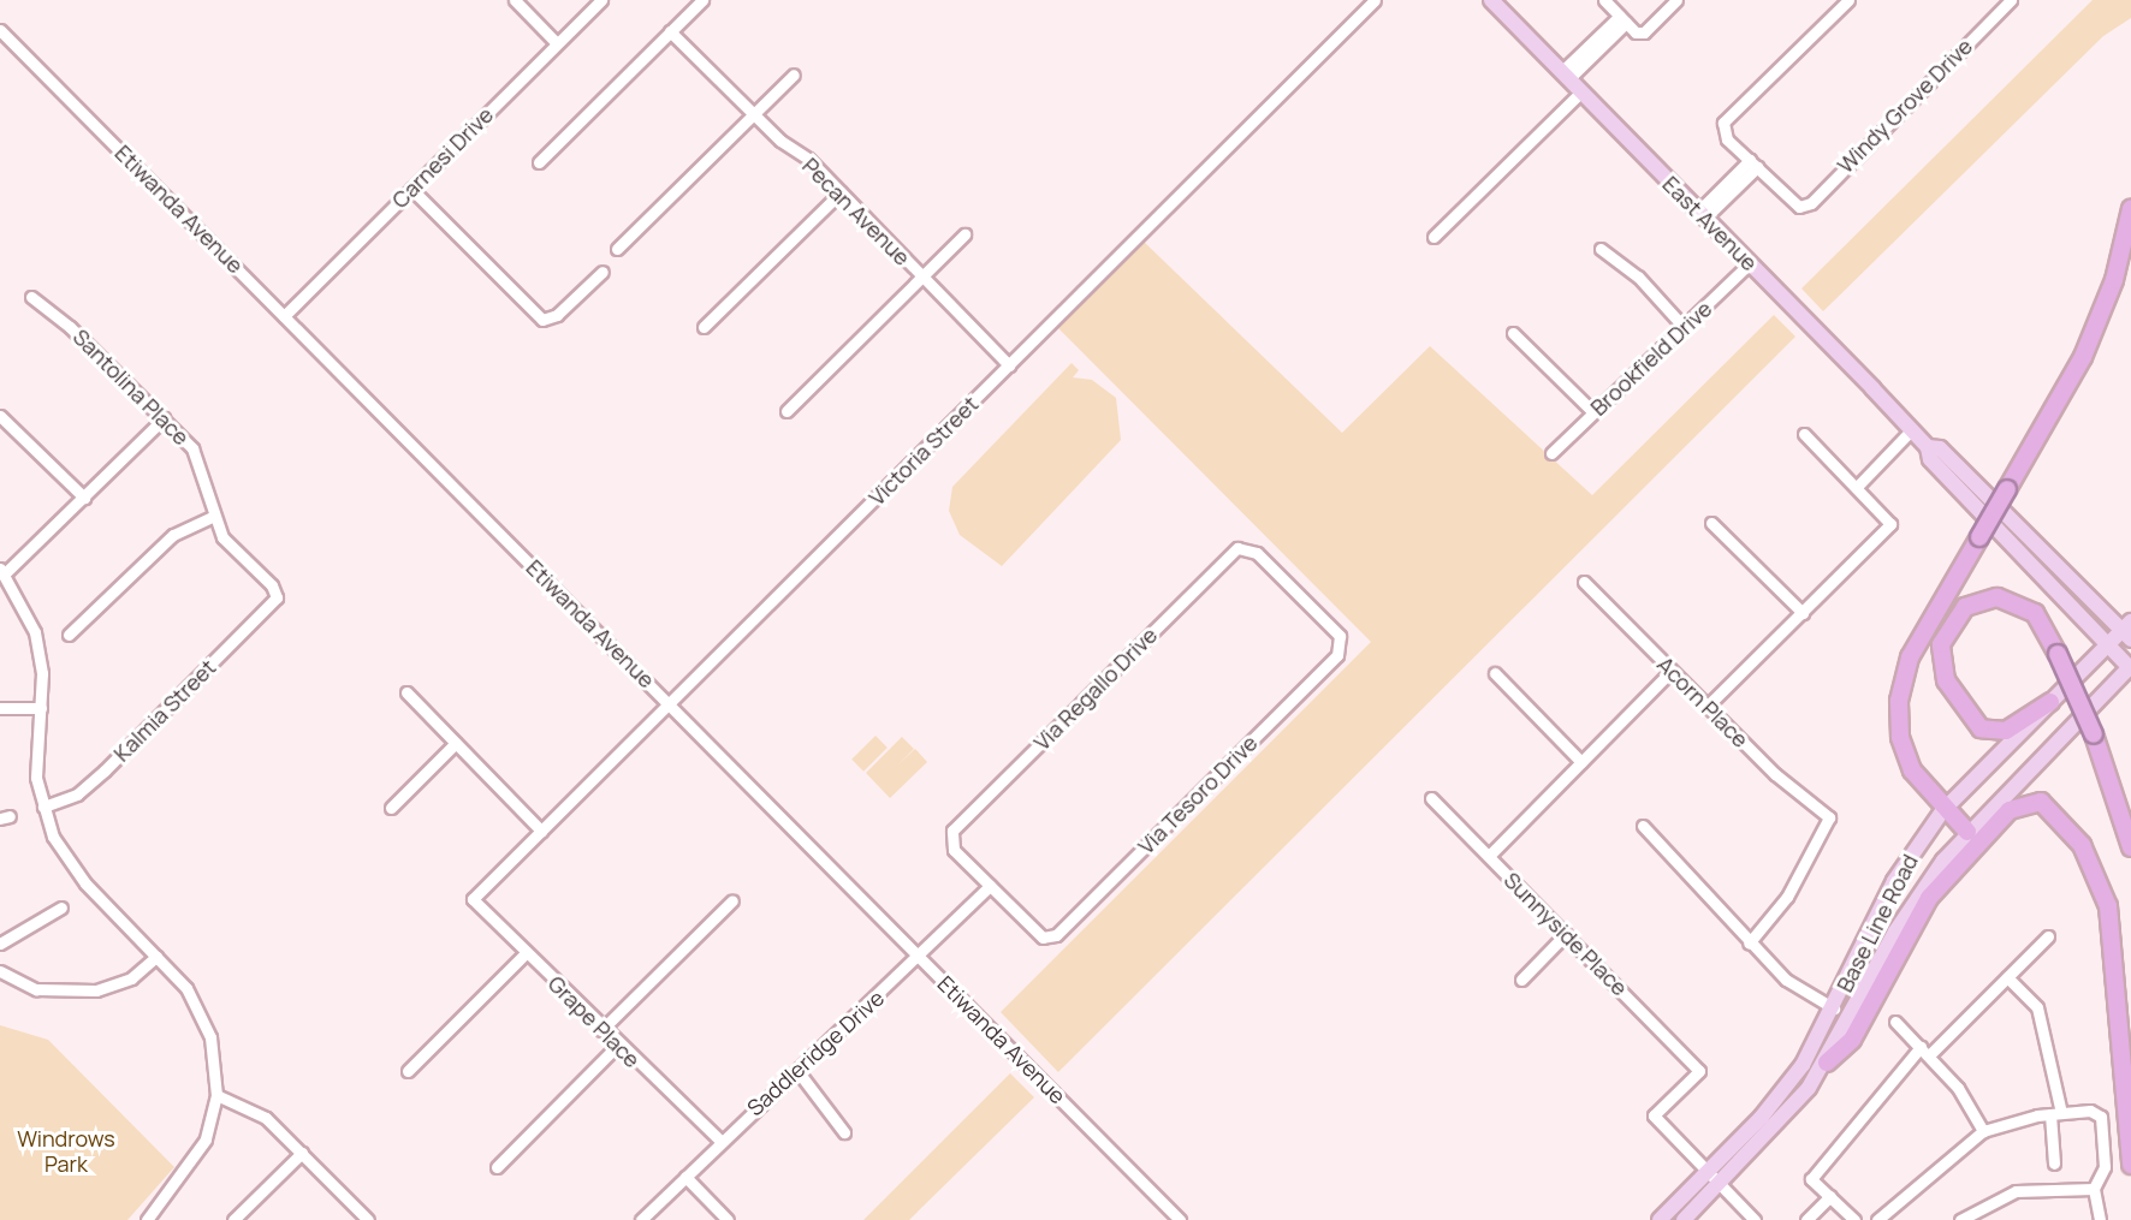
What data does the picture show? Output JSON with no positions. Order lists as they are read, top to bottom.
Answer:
{
  "streets": {
    "main road": ["East Avenue", "Base Line Road"],
    "street": [
      "Windy Grove Drive",
      "Carnesi Drive",
      "Etiwanda Avenue",
      "Pecan Avenue",
      "Brookfield Drive",
      "Santolina Place",
      "Victoria Street",
      "Via Regallo Drive",
      "Acorn Place",
      "Kalmia Street",
      "Via Tesoro Drive",
      "Sunnyside Place",
      "Grape Place",
      "Saddleridge Drive"
    ]
  },
  "crossings": [
    ["Carnesi Drive", "Etiwanda Avenue"],
    ["Etiwanda Avenue", "Victoria Street"],
    ["Etiwanda Avenue", "Saddleridge Drive"],
    ["Pecan Avenue", "Victoria Street"],
    ["East Avenue", "Brookfield Drive"],
    ["East Avenue", "Base Line Road"],
    ["Santolina Place", "Kalmia Street"],
    ["Victoria Street", "Grape Place"],
    ["Via Regallo Drive", "Via Tesoro Drive"],
    ["Via Regallo Drive", "Saddleridge Drive"],
    ["Via Tesoro Drive", "Saddleridge Drive"],
    ["Base Line Road", "Sunnyside Place"],
    ["Grape Place", "Saddleridge Drive"]
  ],
  "parks": ["Windrows Park"]
}
